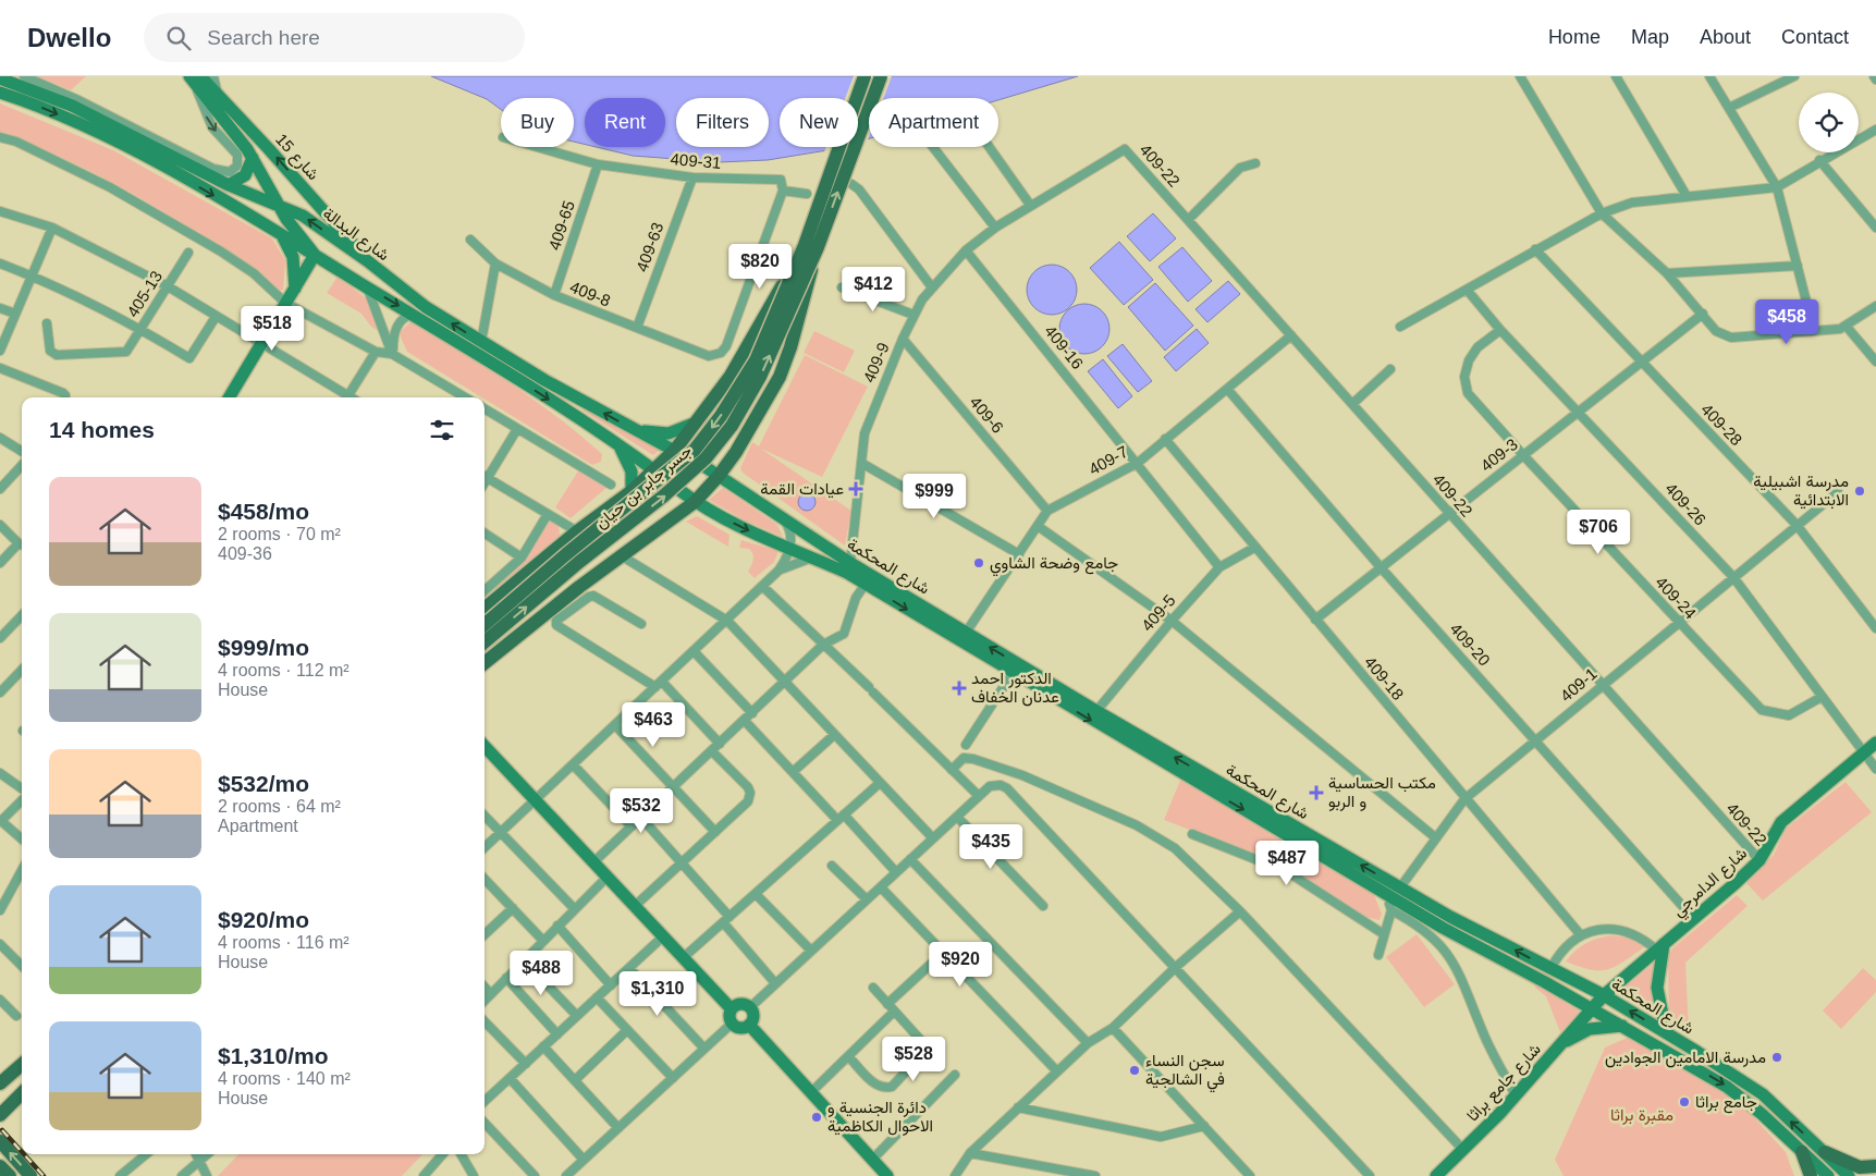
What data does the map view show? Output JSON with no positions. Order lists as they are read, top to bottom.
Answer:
{
  "streets": {
    "main road": [
      "شارع 15",
      "شارع البدالة",
      "جسر جابر بن حيان",
      "شارع المحكمة",
      "شارع الدامرجي",
      "شارع جامع براثا"
    ],
    "street": [
      "409-31",
      "409-22",
      "409-65",
      "409-63",
      "405-13",
      "409-8",
      "409-16",
      "409-9",
      "409-6",
      "409-28",
      "409-3",
      "409-7",
      "409-26",
      "409-24",
      "409-5",
      "409-20",
      "409-18",
      "409-1"
    ]
  },
  "crossings": [
    ["شارع 15", "شارع البدالة"],
    ["409-31", "409-65"],
    ["409-31", "409-63"],
    ["409-31", "409-8"],
    ["409-22", "409-9"],
    ["409-22", "409-3"],
    ["409-22", "409-7"],
    ["409-22", "409-1"],
    ["409-22", "شارع الدامرجي"],
    ["409-65", "409-8"],
    ["409-63", "409-8"],
    ["409-16", "409-9"],
    ["409-16", "409-7"],
    ["409-16", "409-5"],
    ["409-9", "409-6"],
    ["409-9", "شارع المحكمة"],
    ["409-6", "409-7"],
    ["409-28", "409-3"],
    ["409-28", "409-1"],
    ["409-3", "409-26"],
    ["409-3", "409-24"],
    ["409-3", "409-20"],
    ["409-3", "409-18"],
    ["409-7", "شارع المحكمة"],
    ["409-7", "409-20"],
    ["409-7", "409-18"],
    ["409-26", "409-24"],
    ["409-26", "409-1"],
    ["409-26", "شارع الدامرجي"],
    ["شارع المحكمة", "409-5"],
    ["شارع المحكمة", "409-1"],
    ["شارع المحكمة", "شارع الدامرجي"],
    ["شارع المحكمة", "شارع جامع براثا"],
    ["409-24", "409-1"],
    ["409-5", "409-18"],
    ["409-20", "409-1"],
    ["409-20", "شارع الدامرجي"],
    ["409-18", "409-1"],
    ["شارع الدامرجي", "شارع جامع براثا"]
  ],
  "parks": ["مقبرة براثا"],
  "places": {
    "health": ["عيادات القمة", "الدكتور احمد عدنان الخفاف", "مكتب الحساسية و الربو"],
    "other": [
      "مدرسة اشبيلية الابتدائية",
      "جامع وضحة الشاوي",
      "مدرسة الامامين الجوادين",
      "سجن النساء في الشالجية",
      "جامع براثا",
      "دائرة الجنسية و الاحوال الكاظمية"
    ]
  },
  "page": {
    "header": "Dwello",
    "search": "Search here",
    "nav": [
      "Home",
      "Map",
      "About",
      "Contact"
    ],
    "chip": [
      "Buy",
      "Rent",
      "Filters",
      "New",
      "Apartment"
    ],
    "price": [
      "$820",
      "$412",
      "$458",
      "$518",
      "$999",
      "$706",
      "$463",
      "$532",
      "$435",
      "$487",
      "$920",
      "$488",
      "$1,310",
      "$528"
    ],
    "heading": "14 homes",
    "list": [
      {
        "name": "$458/mo",
        "note": "2 rooms · 70 m² · 409-36"
      },
      {
        "name": "$999/mo",
        "note": "4 rooms · 112 m² · House"
      },
      {
        "name": "$532/mo",
        "note": "2 rooms · 64 m² · Apartment"
      },
      {
        "name": "$920/mo",
        "note": "4 rooms · 116 m² · House"
      },
      {
        "name": "$1,310/mo",
        "note": "4 rooms · 140 m² · House"
      }
    ]
  }
}
